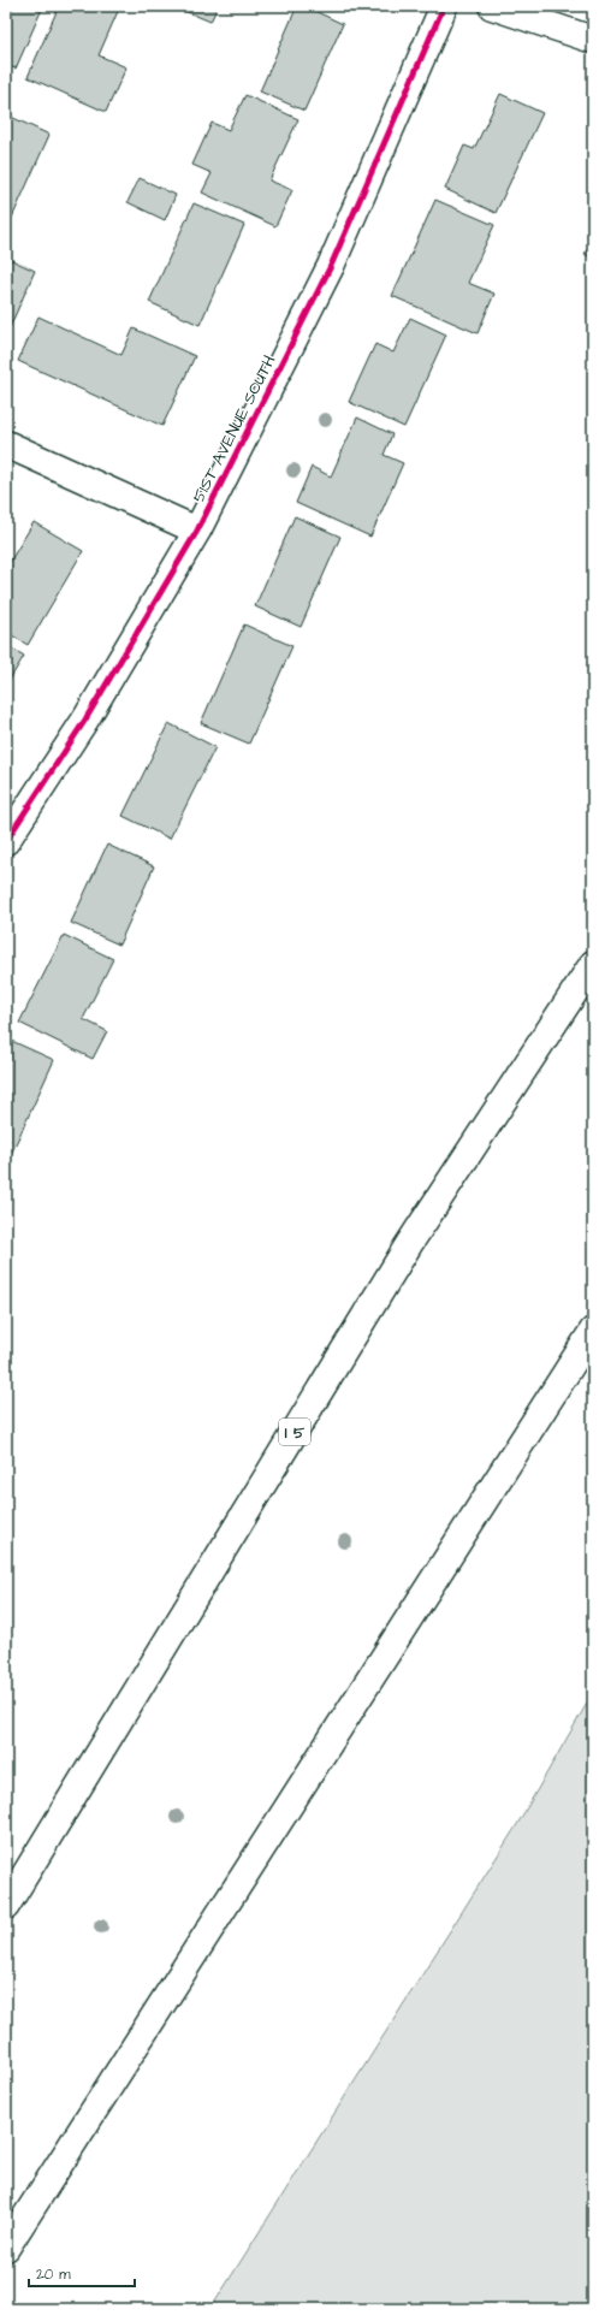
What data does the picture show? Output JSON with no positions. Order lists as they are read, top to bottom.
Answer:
{
  "streets": {
    "main road": ["51ST AVENUE SOUTH", "I 5"]
  },
  "scale_bar": "20 m"
}
